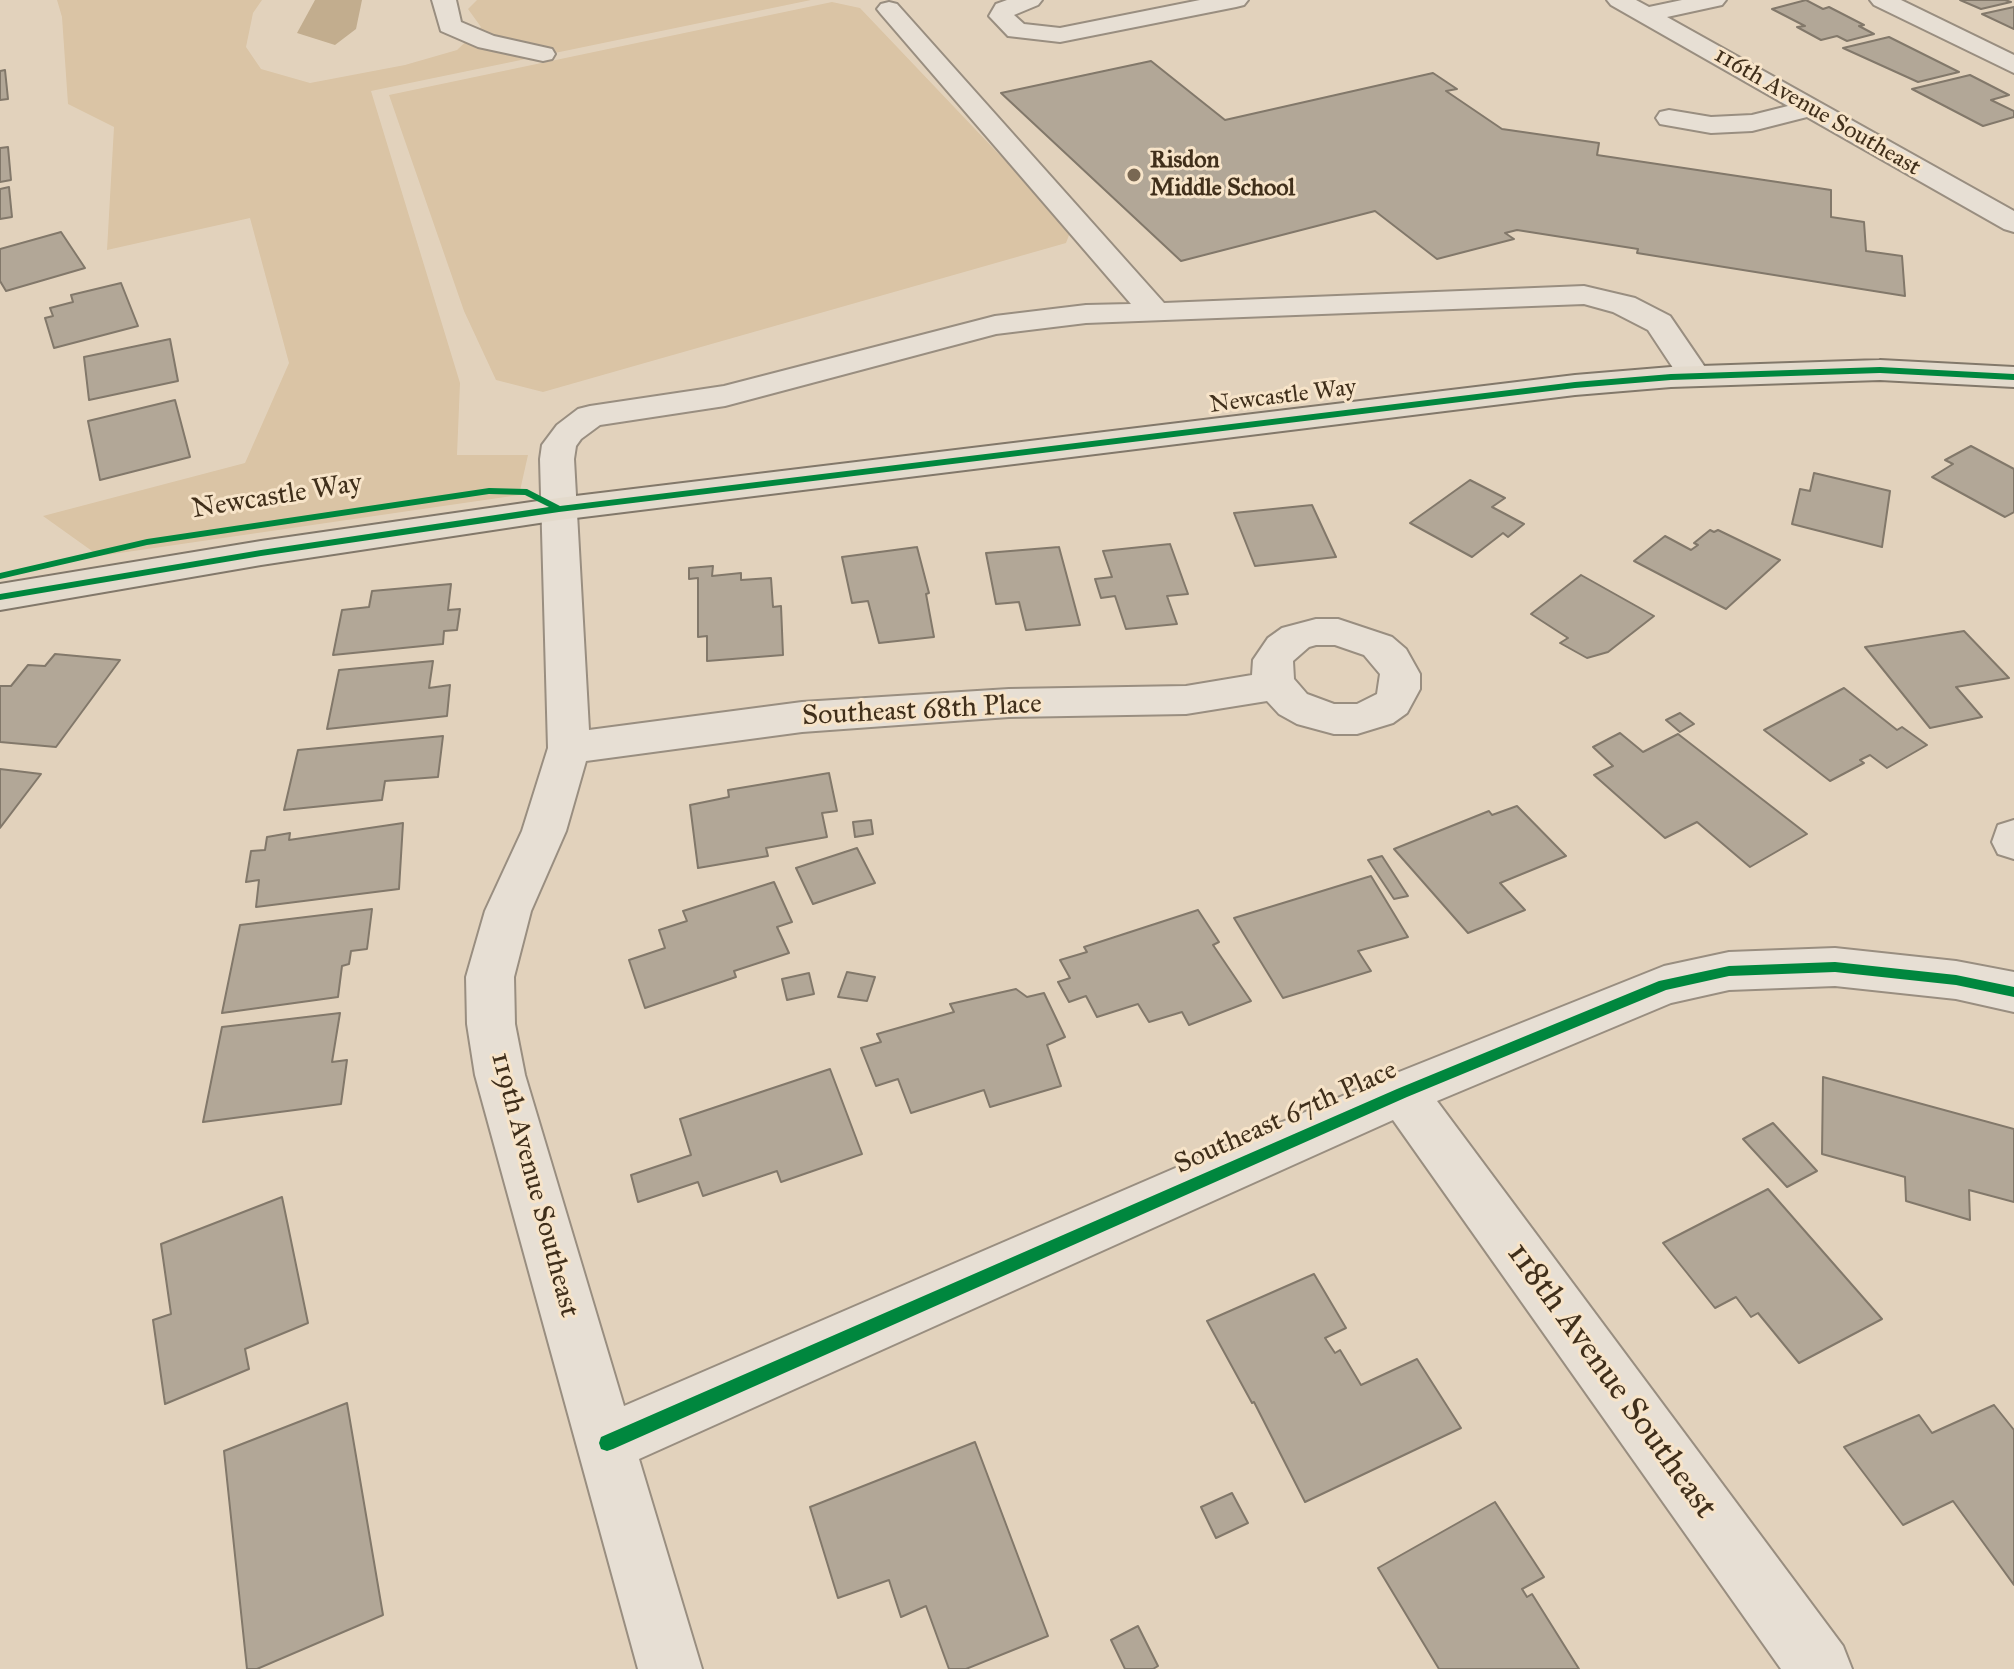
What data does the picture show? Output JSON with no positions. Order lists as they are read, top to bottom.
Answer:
{
  "streets": {
    "main road": ["Newcastle Way"],
    "street": [
      "116th Avenue Southeast",
      "Southeast 68th Place",
      "Southeast 67th Place",
      "119th Avenue Southeast",
      "118th Avenue Southeast"
    ]
  },
  "crossings": [
    ["Newcastle Way", "119th Avenue Southeast"],
    ["Southeast 68th Place", "119th Avenue Southeast"],
    ["Southeast 67th Place", "119th Avenue Southeast"],
    ["Southeast 67th Place", "118th Avenue Southeast"]
  ],
  "places": ["Risdon Middle School"]
}
